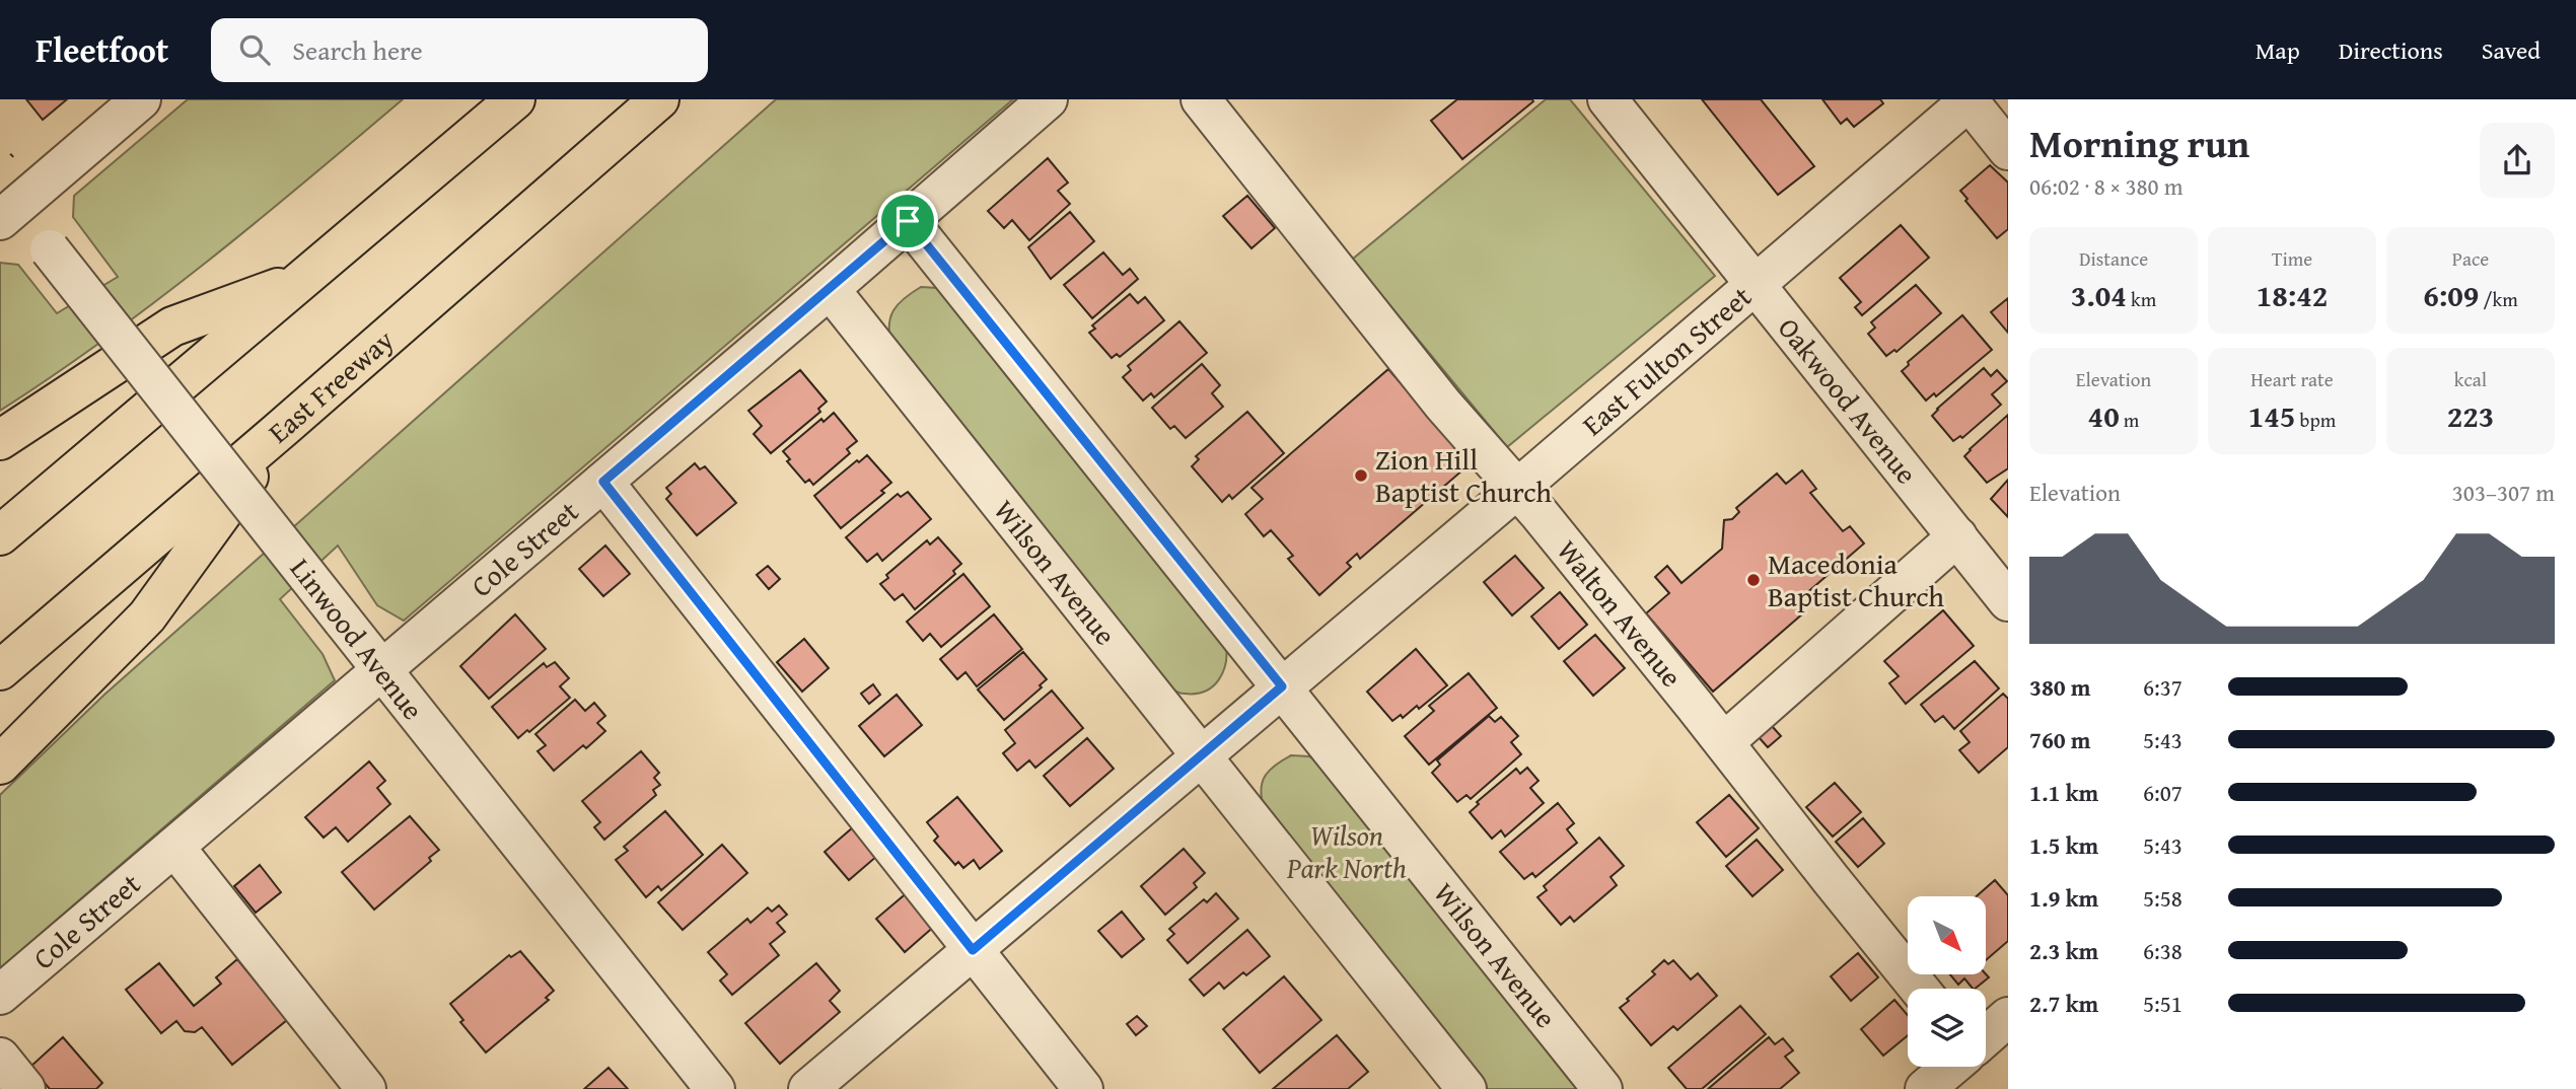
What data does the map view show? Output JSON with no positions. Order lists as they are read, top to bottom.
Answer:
{
  "streets": {
    "highway": ["East Freeway"],
    "street": [
      "East Fulton Street",
      "Oakwood Avenue",
      "Cole Street",
      "Wilson Avenue",
      "Walton Avenue",
      "Linwood Avenue"
    ]
  },
  "crossings": [
    ["East Fulton Street", "Oakwood Avenue"],
    ["East Fulton Street", "Wilson Avenue"],
    ["East Fulton Street", "Walton Avenue"],
    ["Cole Street", "Wilson Avenue"],
    ["Cole Street", "Linwood Avenue"]
  ],
  "parks": ["Wilson Park North"],
  "places": ["Zion Hill Baptist Church", "Macedonia Baptist Church"],
  "north": "bottom right",
  "page": {
    "header": "Fleetfoot",
    "search": "Search here",
    "nav": ["Map", "Directions", "Saved"],
    "heading": ["Morning run", "06:02 · 8 × 380 m"],
    "stats": [
      ["Distance", "3.04 km"],
      ["Time", "18:42"],
      ["Pace", "6:09 /km"],
      ["Elevation", "40 m"],
      ["Heart rate", "145 bpm"],
      ["kcal", "223"]
    ],
    "chart": ["Elevation", "303–307 m"],
    "list": [
      {
        "name": "380 m",
        "note": "6:37"
      },
      {
        "name": "760 m",
        "note": "5:43"
      },
      {
        "name": "1.1 km",
        "note": "6:07"
      },
      {
        "name": "1.5 km",
        "note": "5:43"
      },
      {
        "name": "1.9 km",
        "note": "5:58"
      },
      {
        "name": "2.3 km",
        "note": "6:38"
      },
      {
        "name": "2.7 km",
        "note": "5:51"
      }
    ]
  }
}
